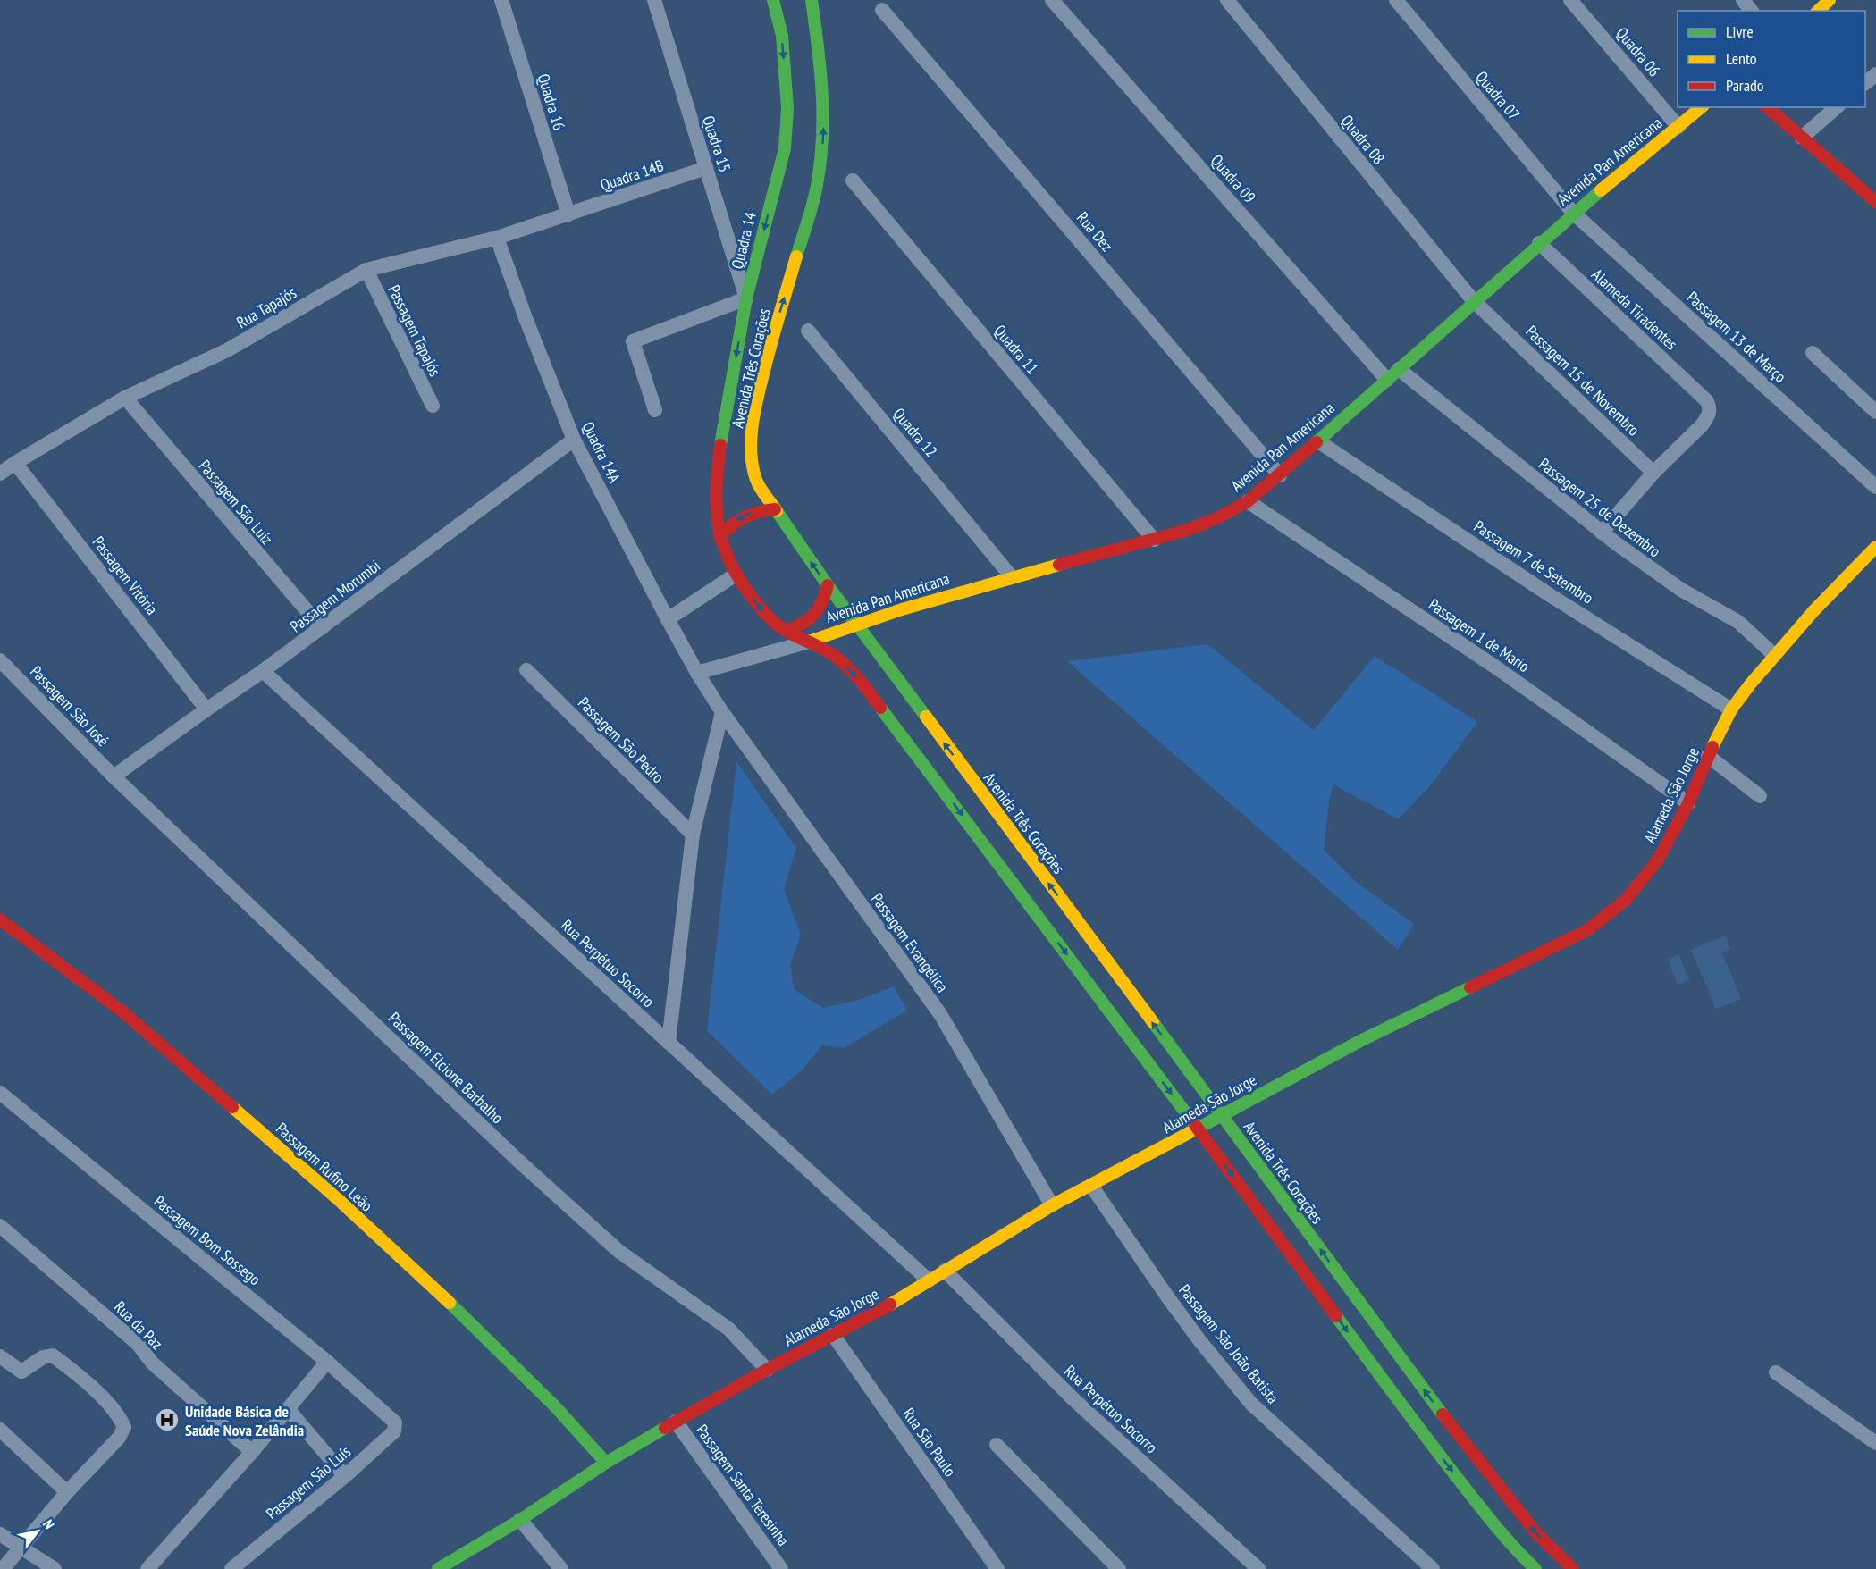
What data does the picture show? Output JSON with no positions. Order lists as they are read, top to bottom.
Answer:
{
  "streets": {
    "street": [
      "Quadra 06",
      "Quadra 07",
      "Quadra 16",
      "Quadra 08",
      "Quadra 15",
      "Avenida Pan Americana",
      "Quadra 14B",
      "Quadra 09",
      "Rua Dez",
      "Quadra 14",
      "Rua Tapajós",
      "Alameda Tiradentes",
      "Passagem Tapajós",
      "Passagem 13 de Março",
      "Quadra 11",
      "Avenida Três Corações",
      "Passagem 15 de Novembro",
      "Quadra 12",
      "Quadra 14A",
      "Passagem São Luíz",
      "Passagem 25 de Dezembro",
      "Passagem 7 de Setembro",
      "Passagem Vitória",
      "Passagem Morumbi",
      "Passagem 1 de Mario",
      "Passagem São José",
      "Passagem São Pedro",
      "Alameda São Jorge",
      "Passagem Evangélica",
      "Rua Perpétuo Socorro",
      "Passagem Elcione Barbalho",
      "Passagem Rufino Leão",
      "Passagem Bom Sossego",
      "Rua da Paz",
      "Passagem São João Batista",
      "Rua São Paulo",
      "Passagem São Luís",
      "Passagem Santa Teresinha"
    ]
  },
  "crossings": [
    ["Quadra 06", "Avenida Pan Americana"],
    ["Quadra 07", "Avenida Pan Americana"],
    ["Quadra 07", "Passagem 13 de Março"],
    ["Quadra 16", "Quadra 14B"],
    ["Quadra 16", "Rua Tapajós"],
    ["Quadra 08", "Avenida Pan Americana"],
    ["Quadra 08", "Passagem 15 de Novembro"],
    ["Quadra 15", "Quadra 14B"],
    ["Quadra 15", "Quadra 14"],
    ["Quadra 15", "Avenida Três Corações"],
    ["Avenida Pan Americana", "Quadra 09"],
    ["Avenida Pan Americana", "Rua Dez"],
    ["Avenida Pan Americana", "Alameda Tiradentes"],
    ["Avenida Pan Americana", "Passagem 13 de Março"],
    ["Avenida Pan Americana", "Quadra 11"],
    ["Avenida Pan Americana", "Avenida Três Corações"],
    ["Avenida Pan Americana", "Quadra 12"],
    ["Avenida Pan Americana", "Quadra 14A"],
    ["Avenida Pan Americana", "Passagem 25 de Dezembro"],
    ["Avenida Pan Americana", "Passagem 7 de Setembro"],
    ["Avenida Pan Americana", "Passagem 1 de Mario"],
    ["Avenida Pan Americana", "Passagem Evangélica"],
    ["Quadra 14B", "Rua Tapajós"],
    ["Quadra 09", "Passagem 25 de Dezembro"],
    ["Quadra 14", "Avenida Três Corações"],
    ["Rua Tapajós", "Passagem Tapajós"],
    ["Rua Tapajós", "Quadra 14A"],
    ["Rua Tapajós", "Passagem São Luíz"],
    ["Rua Tapajós", "Passagem Vitória"],
    ["Alameda Tiradentes", "Passagem 15 de Novembro"],
    ["Avenida Três Corações", "Alameda São Jorge"],
    ["Quadra 14A", "Passagem Morumbi"],
    ["Quadra 14A", "Passagem Evangélica"],
    ["Passagem São Luíz", "Passagem Morumbi"],
    ["Passagem 25 de Dezembro", "Alameda São Jorge"],
    ["Passagem 7 de Setembro", "Alameda São Jorge"],
    ["Passagem Vitória", "Passagem Morumbi"],
    ["Passagem Morumbi", "Passagem São José"],
    ["Passagem Morumbi", "Rua Perpétuo Socorro"],
    ["Passagem Morumbi", "Passagem Elcione Barbalho"],
    ["Passagem 1 de Mario", "Alameda São Jorge"],
    ["Passagem São José", "Passagem Elcione Barbalho"],
    ["Alameda São Jorge", "Passagem Evangélica"],
    ["Alameda São Jorge", "Rua Perpétuo Socorro"],
    ["Alameda São Jorge", "Passagem Elcione Barbalho"],
    ["Alameda São Jorge", "Passagem Rufino Leão"],
    ["Alameda São Jorge", "Passagem São João Batista"],
    ["Alameda São Jorge", "Rua São Paulo"],
    ["Alameda São Jorge", "Passagem Santa Teresinha"],
    ["Passagem Bom Sossego", "Passagem São Luís"]
  ],
  "one_way": ["Quadra 14"],
  "places": {
    "hospital": ["Unidade Básica de Saúde Nova Zelândia"]
  },
  "legend": ["Livre", "Lento", "Parado"],
  "north": "top right"
}
